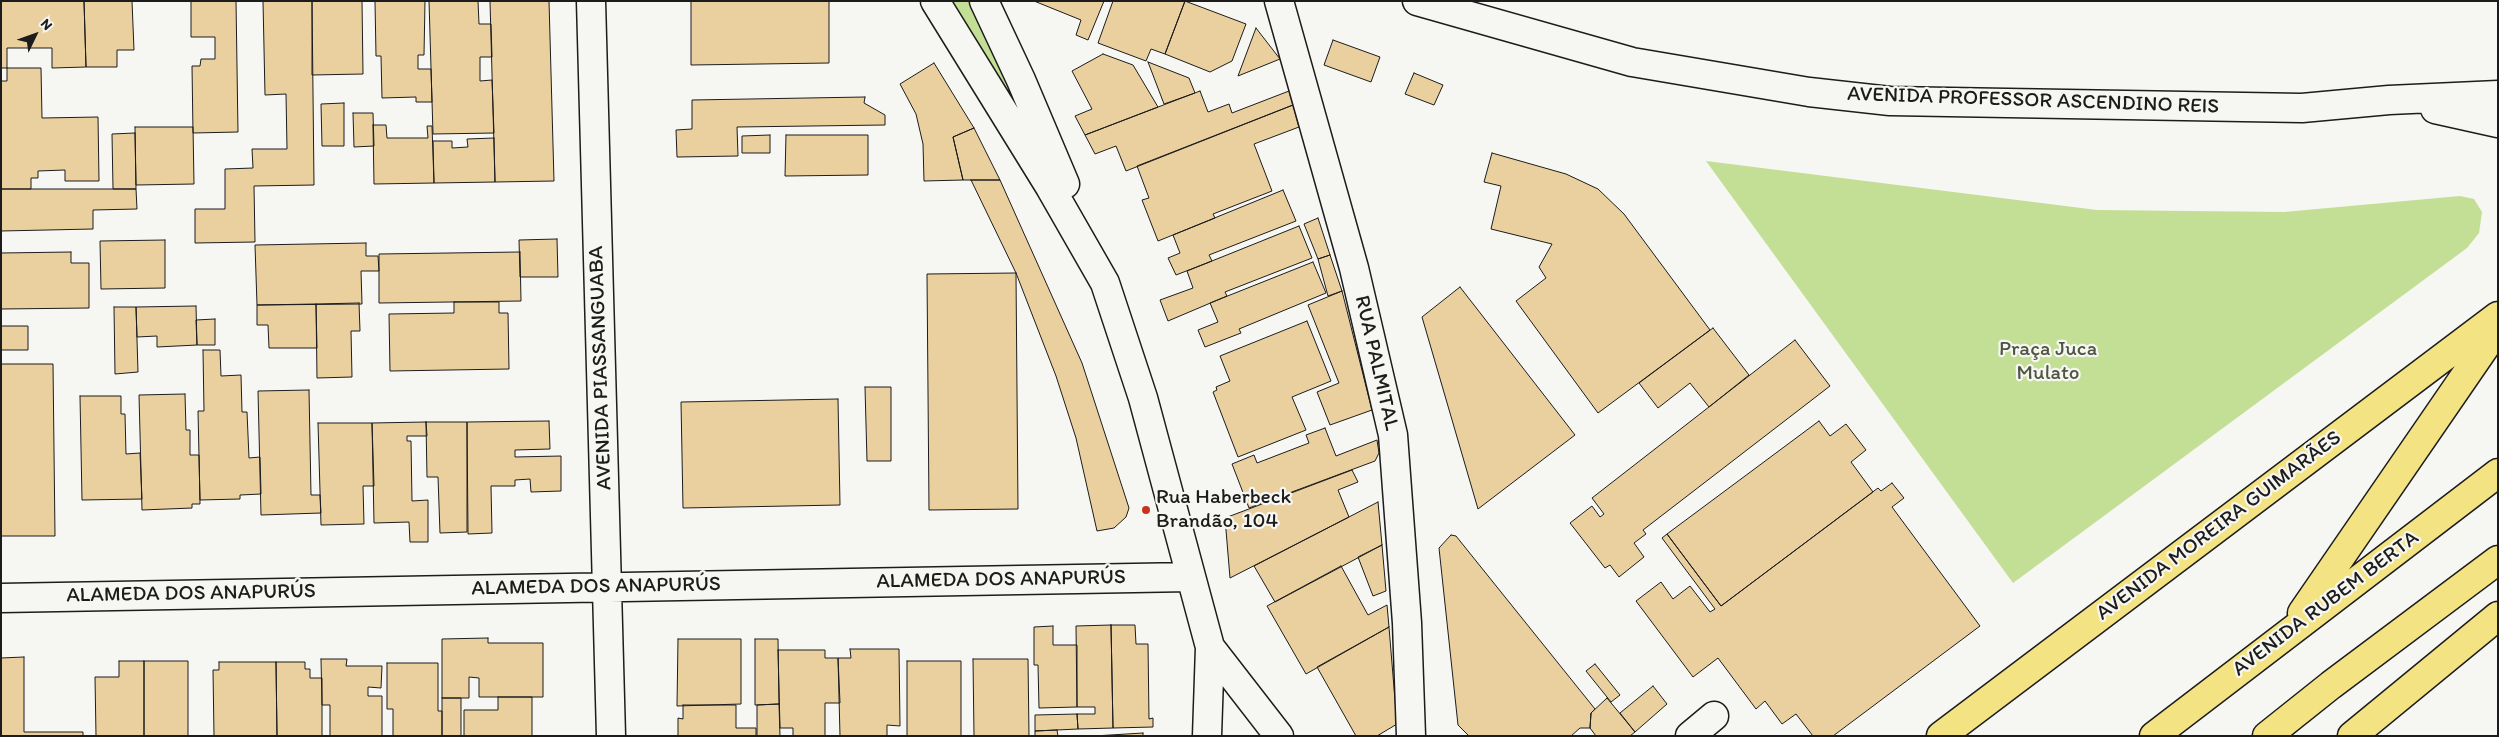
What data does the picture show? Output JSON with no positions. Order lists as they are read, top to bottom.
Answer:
{
  "streets": {
    "highway": ["AVENIDA MOREIRA GUIMARÃES", "AVENIDA RUBEM BERTA"],
    "street": [
      "AVENIDA PROFESSOR ASCENDINO REIS",
      "RUA PALMITAL",
      "AVENIDA PIASSANGUABA",
      "ALAMEDA DOS ANAPURÚS"
    ]
  },
  "crossings": [
    ["AVENIDA PIASSANGUABA", "ALAMEDA DOS ANAPURÚS"]
  ],
  "parks": ["Praça Juca Mulato"],
  "places": ["Rua Haberbeck Brandão, 104"],
  "north": "top right"
}
